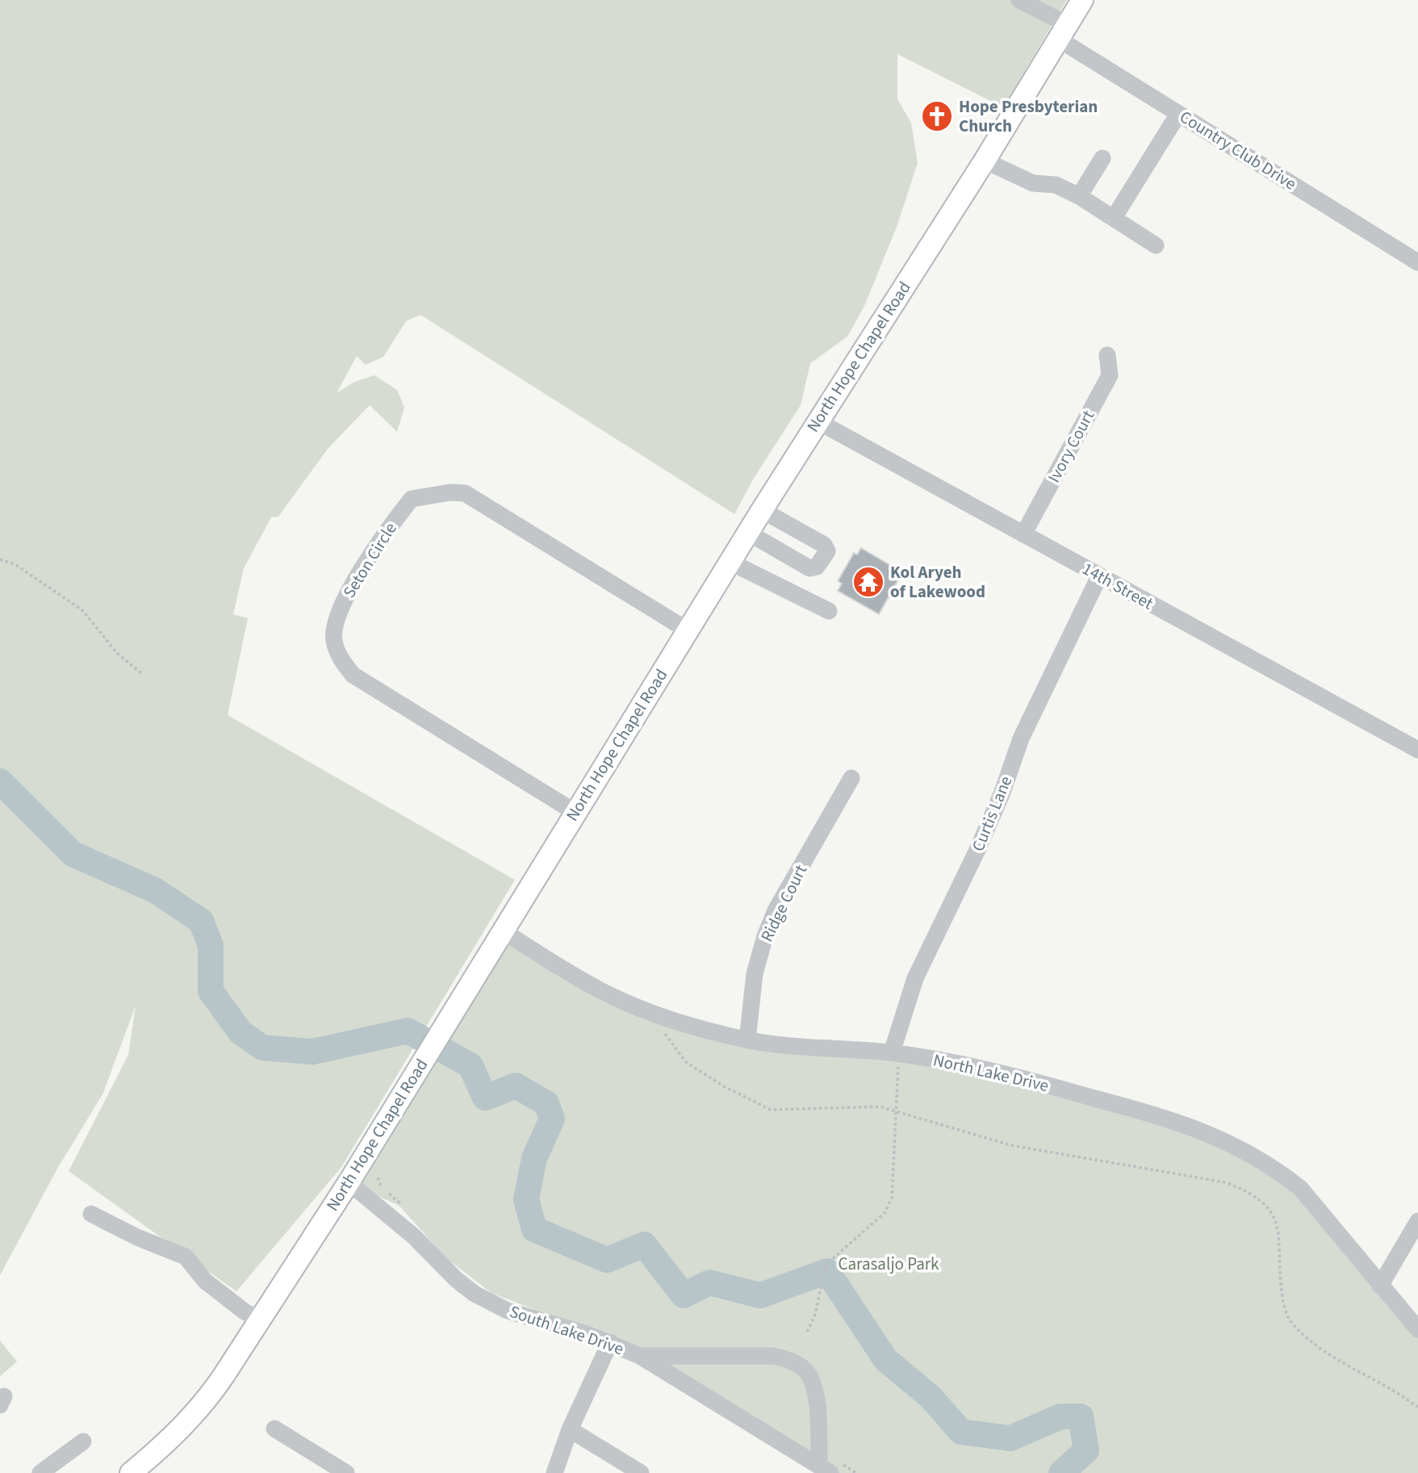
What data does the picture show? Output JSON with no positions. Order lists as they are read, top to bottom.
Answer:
{
  "streets": {
    "main road": ["North Hope Chapel Road"],
    "street": [
      "Country Club Drive",
      "Ivory Court",
      "Seton Circle",
      "14th Street",
      "Curtis Lane",
      "Ridge Court",
      "North Lake Drive",
      "South Lake Drive"
    ]
  },
  "crossings": [
    ["Country Club Drive", "North Hope Chapel Road"],
    ["North Hope Chapel Road", "Seton Circle"],
    ["North Hope Chapel Road", "14th Street"],
    ["North Hope Chapel Road", "North Lake Drive"],
    ["North Hope Chapel Road", "South Lake Drive"],
    ["Ivory Court", "14th Street"],
    ["14th Street", "Curtis Lane"],
    ["Curtis Lane", "North Lake Drive"],
    ["Ridge Court", "North Lake Drive"]
  ],
  "parks": ["Carasaljo Park"],
  "places": {
    "church": ["Hope Presbyterian Church"],
    "temple": ["Kol Aryeh of Lakewood"]
  }
}
